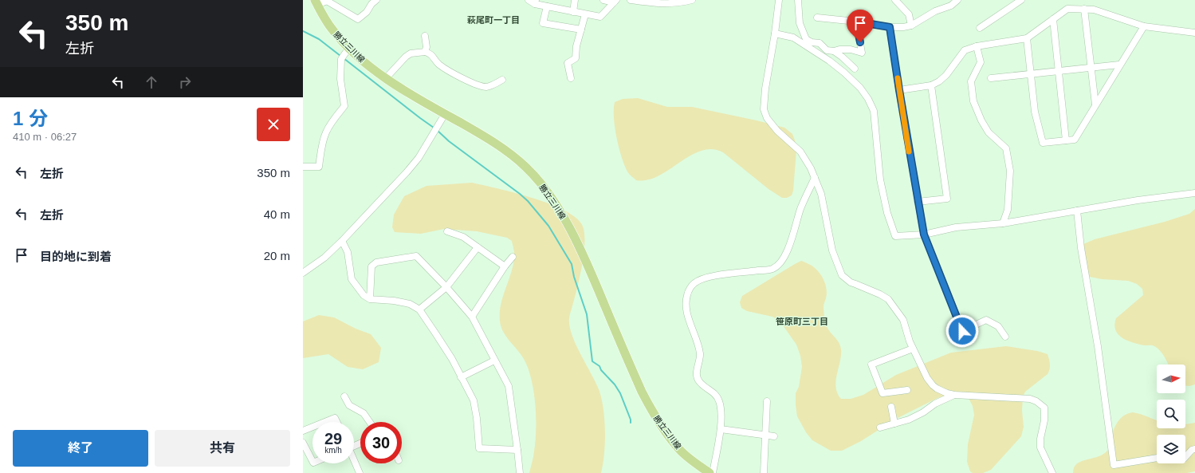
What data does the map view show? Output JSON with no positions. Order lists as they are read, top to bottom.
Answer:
{
  "streets": {
    "main road": ["勝立三川線"]
  },
  "districts": ["萩尾町一丁目", "笹原町三丁目"],
  "north": "right",
  "page": {
    "turn": ["350 m", "左折"],
    "heading": ["1 分", "410 m · 06:27"],
    "list": [
      {
        "name": "左折",
        "value": "350 m"
      },
      {
        "name": "左折",
        "value": "40 m"
      },
      {
        "name": "目的地に到着",
        "value": "20 m"
      }
    ],
    "speed": "29 km/h",
    "limit": "30",
    "buttons": ["終了", "共有"]
  }
}
